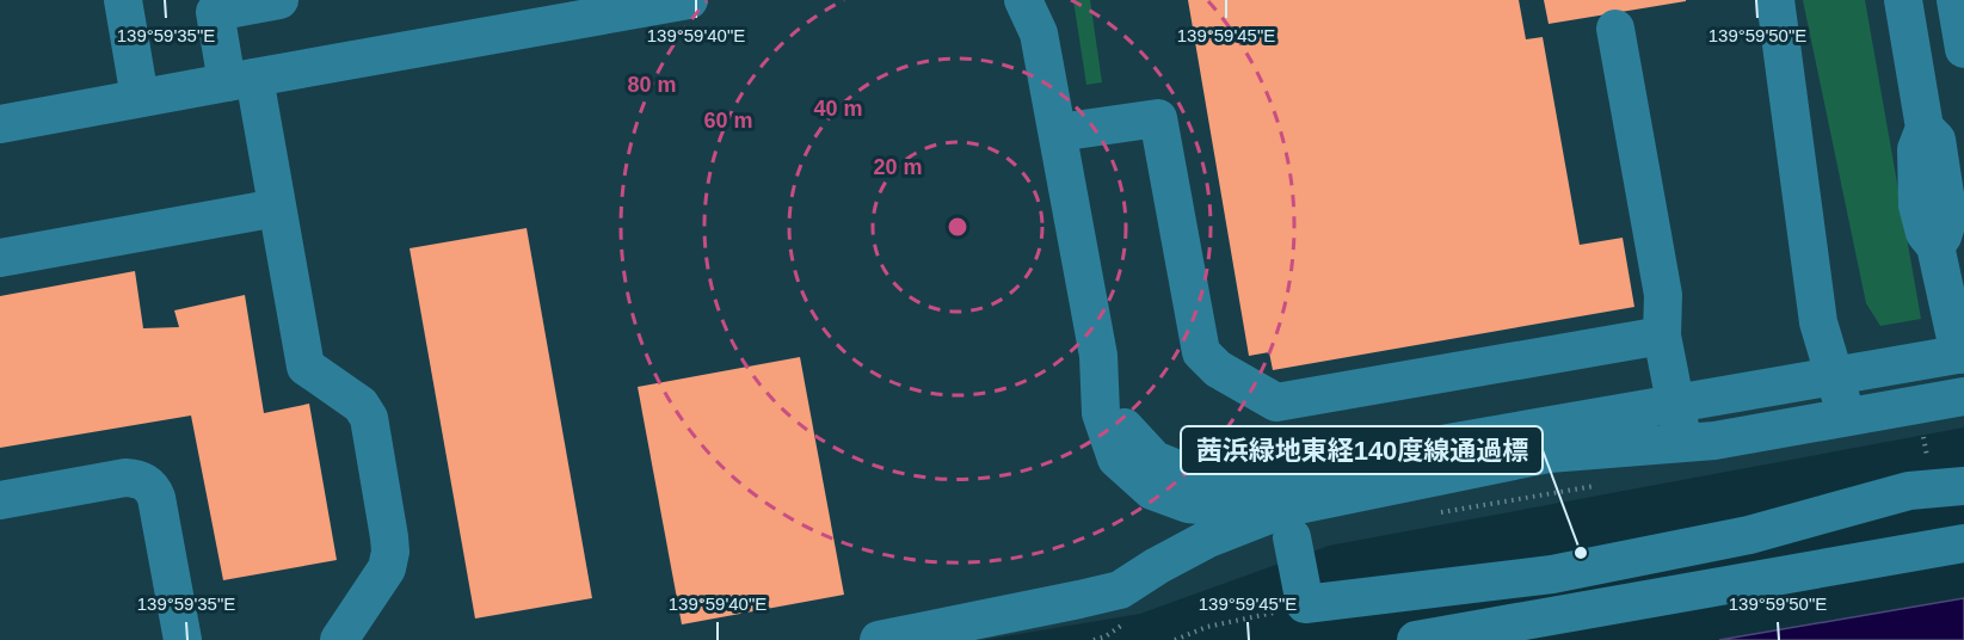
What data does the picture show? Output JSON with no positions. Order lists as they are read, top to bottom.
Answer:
{
  "places": ["茜浜緑地東経140度線通過標"],
  "coordinates": [
    "139°59'35\"E",
    "139°59'40\"E",
    "139°59'45\"E",
    "139°59'50\"E"
  ],
  "rings": [
    "80 m",
    "40 m",
    "60 m",
    "20 m"
  ]
}
